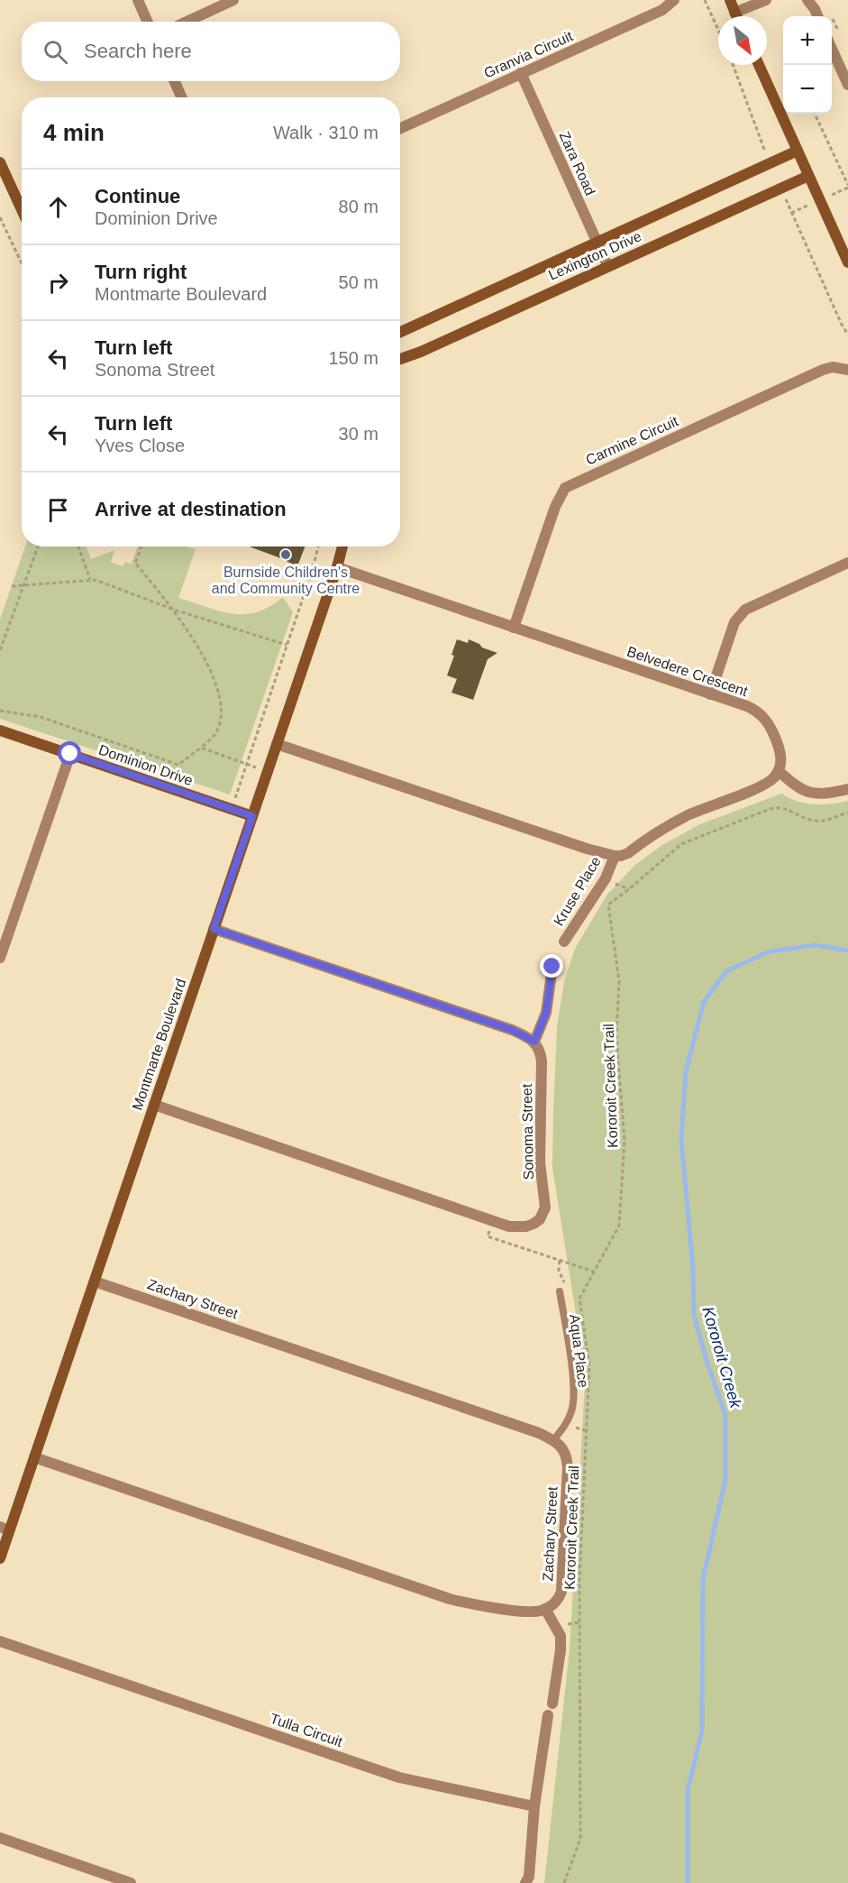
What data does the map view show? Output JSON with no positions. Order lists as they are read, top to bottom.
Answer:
{
  "streets": {
    "street": [
      "Granvia Circuit",
      "Zara Road",
      "Lexington Drive",
      "Carmine Circuit",
      "Belvedere Crescent",
      "Dominion Drive",
      "Kruse Place",
      "Montmarte Boulevard",
      "Sonoma Street",
      "Zachary Street",
      "Tulla Circuit"
    ],
    "lane": ["Aqua Place"],
    "path": ["Kororoit Creek Trail"]
  },
  "crossings": [
    ["Granvia Circuit", "Zara Road"],
    ["Zara Road", "Lexington Drive"],
    ["Carmine Circuit", "Belvedere Crescent"],
    ["Belvedere Crescent", "Montmarte Boulevard"],
    ["Dominion Drive", "Montmarte Boulevard"],
    ["Montmarte Boulevard", "Sonoma Street"],
    ["Montmarte Boulevard", "Zachary Street"],
    ["Zachary Street", "Aqua Place"]
  ],
  "water": ["Kororoit Creek"],
  "places": ["Burnside Children's and Community Centre"],
  "north": "bottom right",
  "page": {
    "map_buttons": ["+", "−"],
    "search": "Search here",
    "heading": ["4 min", "Walk · 310 m"],
    "list": [
      ["Continue", "Dominion Drive", "80 m"],
      ["Turn right", "Montmarte Boulevard", "50 m"],
      ["Turn left", "Sonoma Street", "150 m"],
      ["Turn left", "Yves Close", "30 m"],
      "Arrive at destination"
    ]
  }
}
